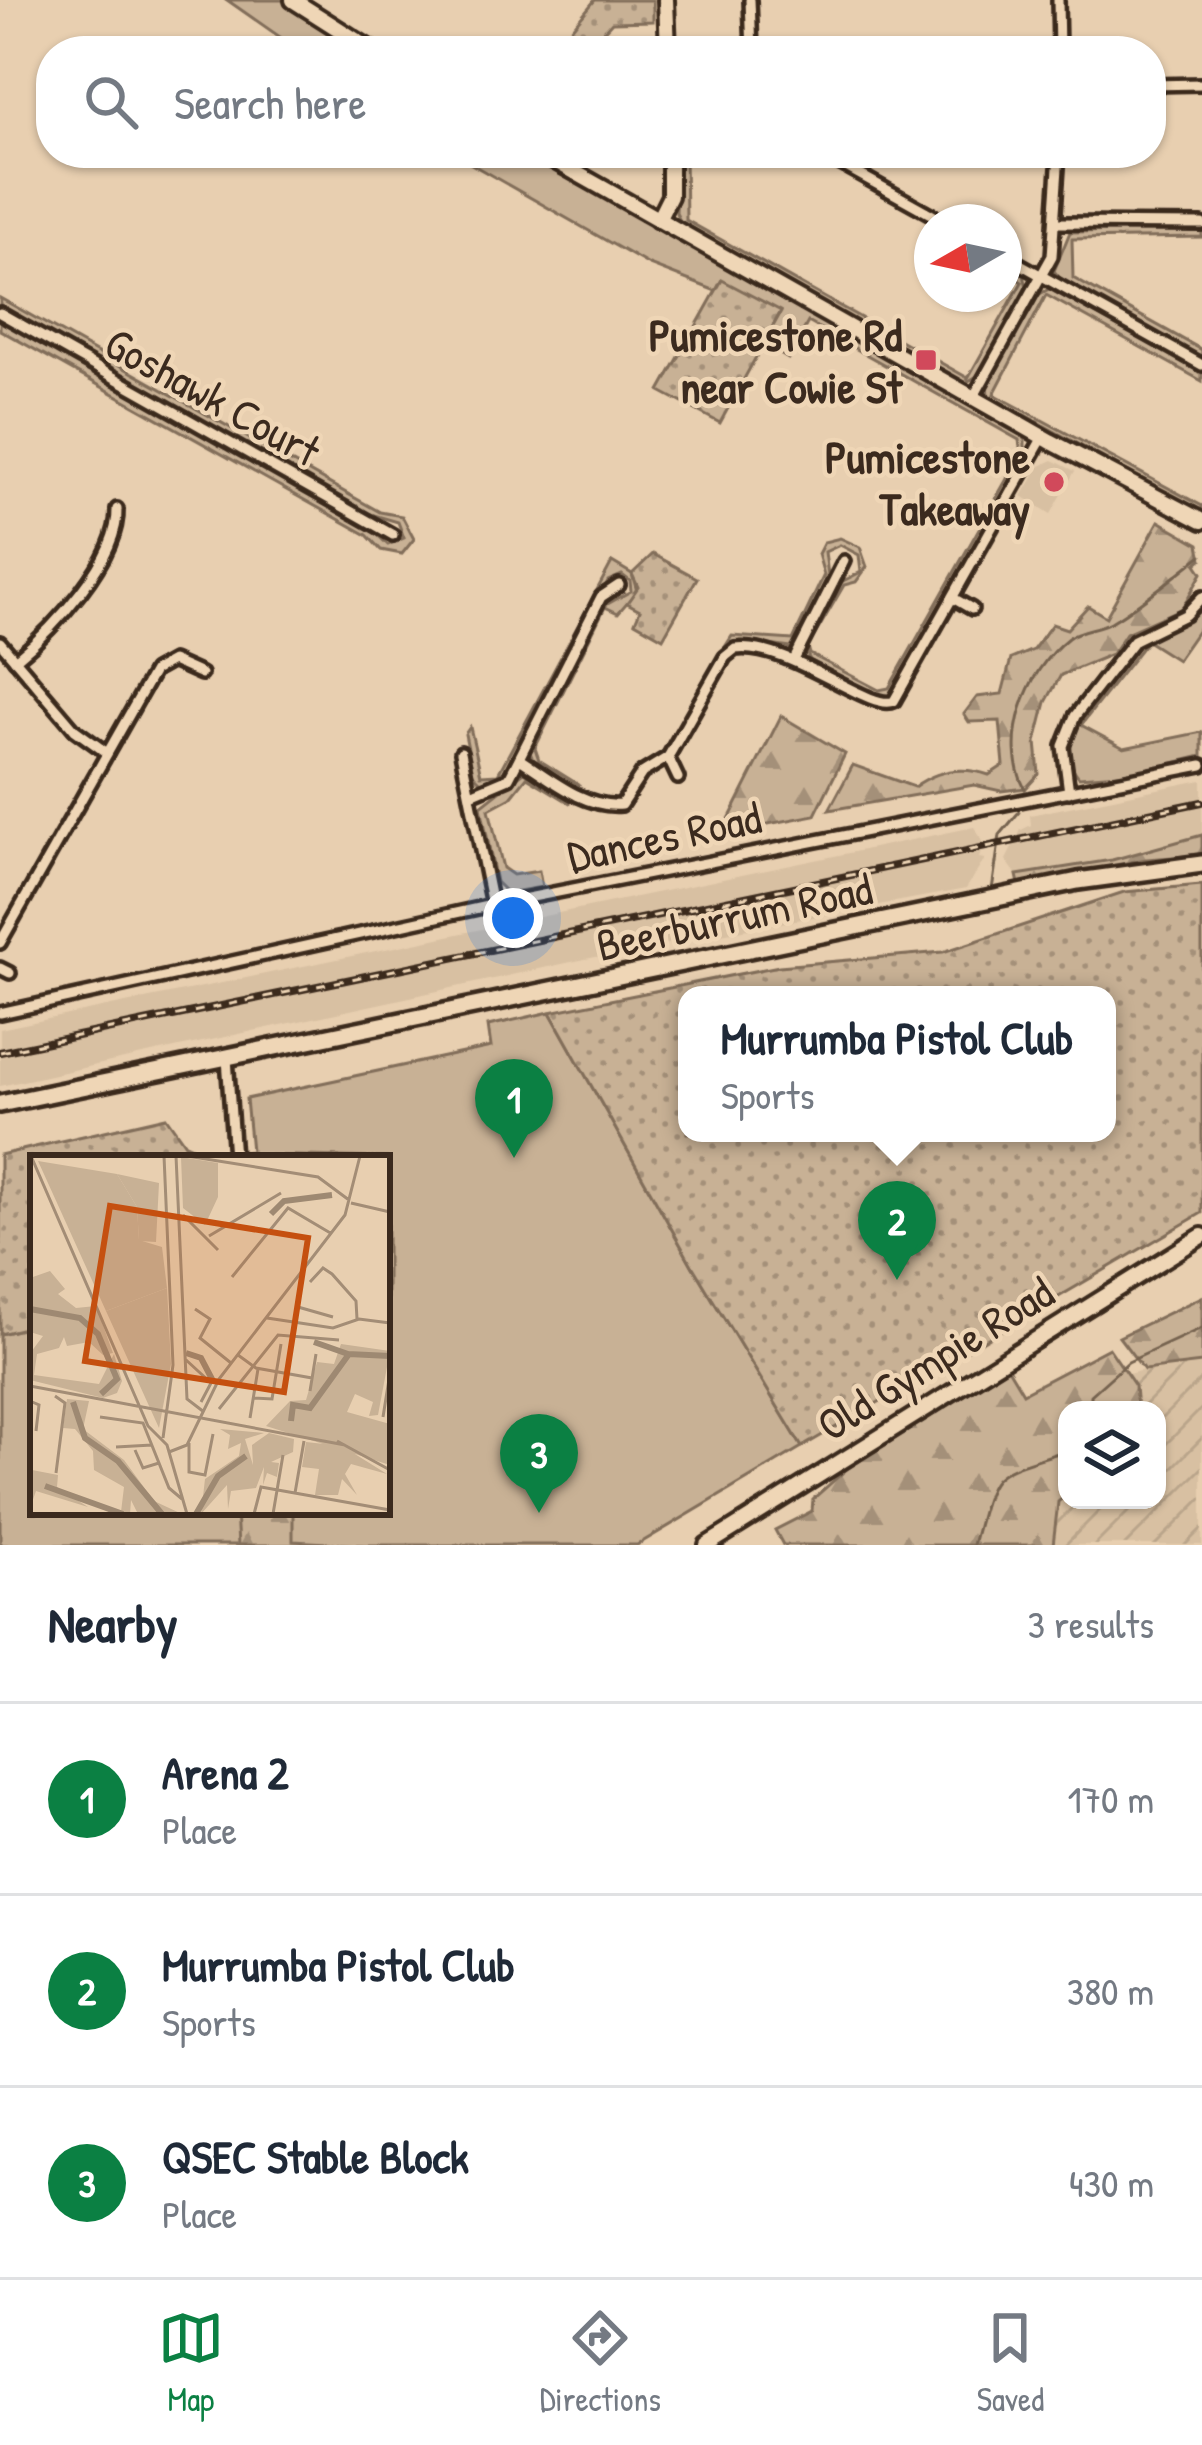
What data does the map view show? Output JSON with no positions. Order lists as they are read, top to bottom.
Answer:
{
  "streets": {
    "main road": ["Beerburrum Road", "Old Gympie Road"],
    "street": ["Goshawk Court", "Dances Road"]
  },
  "places": {
    "transit": ["Pumicestone Rd near Cowie St"],
    "other": ["Pumicestone Takeaway"]
  },
  "north": "left",
  "page": {
    "search": "Search here",
    "popup": ["Murrumba Pistol Club", "Sports"],
    "pins": ["1", "2", "3"],
    "heading": ["Nearby", "3 results"],
    "list": [
      {
        "mark": "1",
        "name": "Arena 2",
        "note": "Place",
        "value": "170 m"
      },
      {
        "mark": "2",
        "name": "Murrumba Pistol Club",
        "note": "Sports",
        "value": "380 m"
      },
      {
        "mark": "3",
        "name": "QSEC Stable Block",
        "note": "Place",
        "value": "430 m"
      }
    ],
    "nav": ["Map", "Directions", "Saved"]
  }
}
